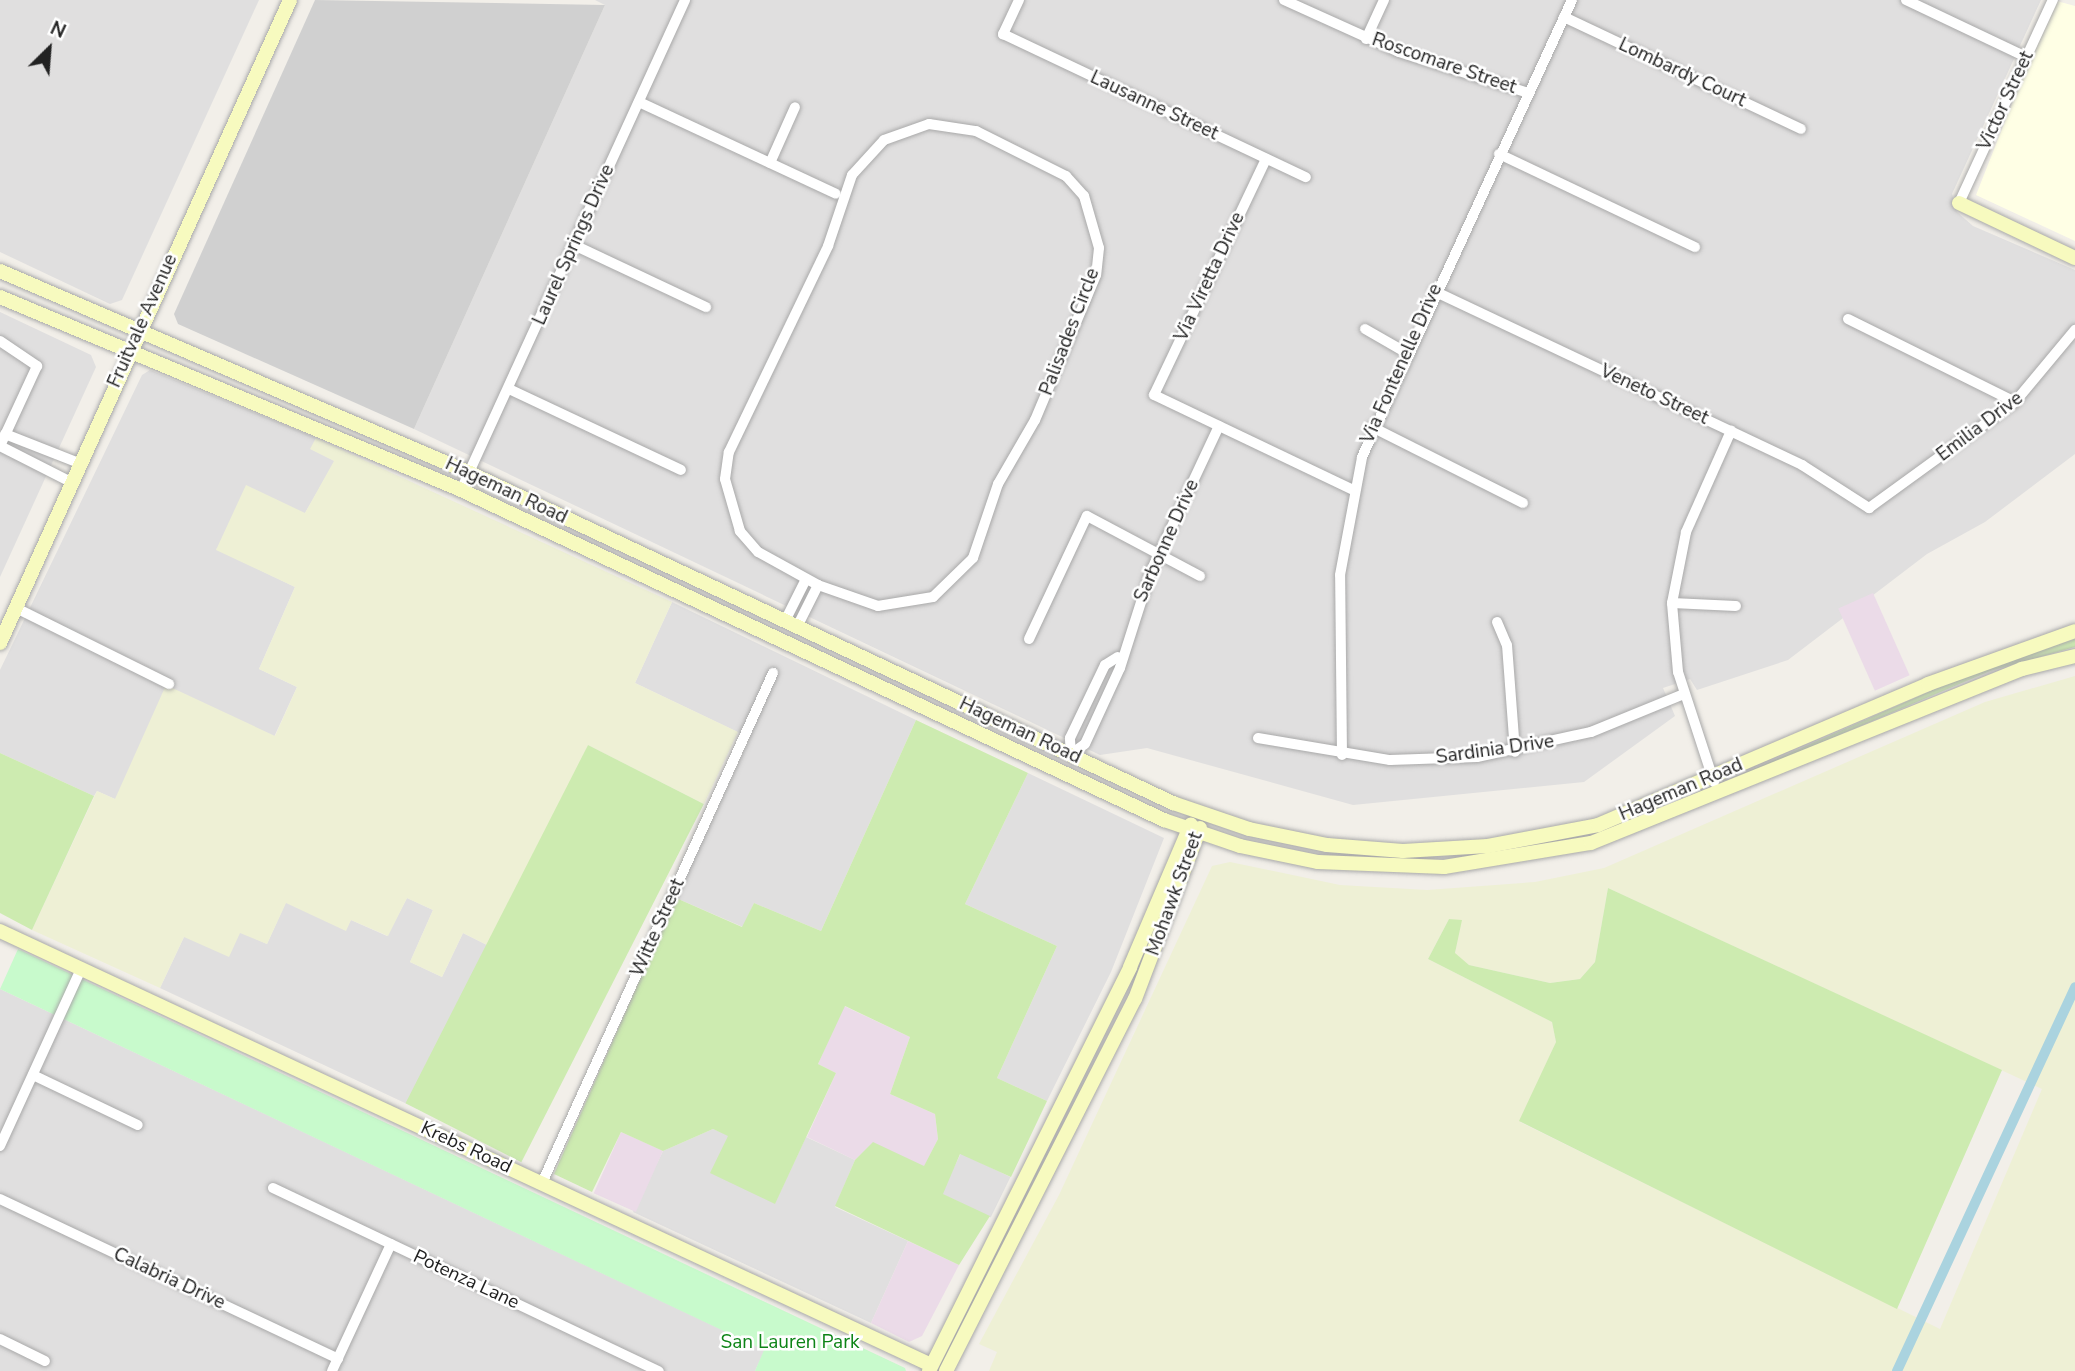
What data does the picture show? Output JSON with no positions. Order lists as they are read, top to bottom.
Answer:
{
  "streets": {
    "main road": [
      "Fruitvale Avenue",
      "Hageman Road",
      "Mohawk Street",
      "Krebs Road"
    ],
    "street": [
      "Roscomare Street",
      "Lombardy Court",
      "Victor Street",
      "Lausanne Street",
      "Laurel Springs Drive",
      "Via Viretta Drive",
      "Palisades Circle",
      "Via Fontenelle Drive",
      "Veneto Street",
      "Emilia Drive",
      "Sarbonne Drive",
      "Sardinia Drive",
      "Witte Street",
      "Calabria Drive",
      "Potenza Lane"
    ]
  },
  "crossings": [
    ["Roscomare Street", "Via Fontenelle Drive"],
    ["Lombardy Court", "Via Fontenelle Drive"],
    ["Lausanne Street", "Via Viretta Drive"],
    ["Laurel Springs Drive", "Hageman Road"],
    ["Via Viretta Drive", "Sarbonne Drive"],
    ["Fruitvale Avenue", "Hageman Road"],
    ["Via Fontenelle Drive", "Veneto Street"],
    ["Via Fontenelle Drive", "Sardinia Drive"],
    ["Veneto Street", "Emilia Drive"],
    ["Hageman Road", "Sarbonne Drive"],
    ["Hageman Road", "Mohawk Street"],
    ["Mohawk Street", "Krebs Road"],
    ["Witte Street", "Krebs Road"]
  ],
  "parks": ["San Lauren Park"],
  "north": "top right"
}
